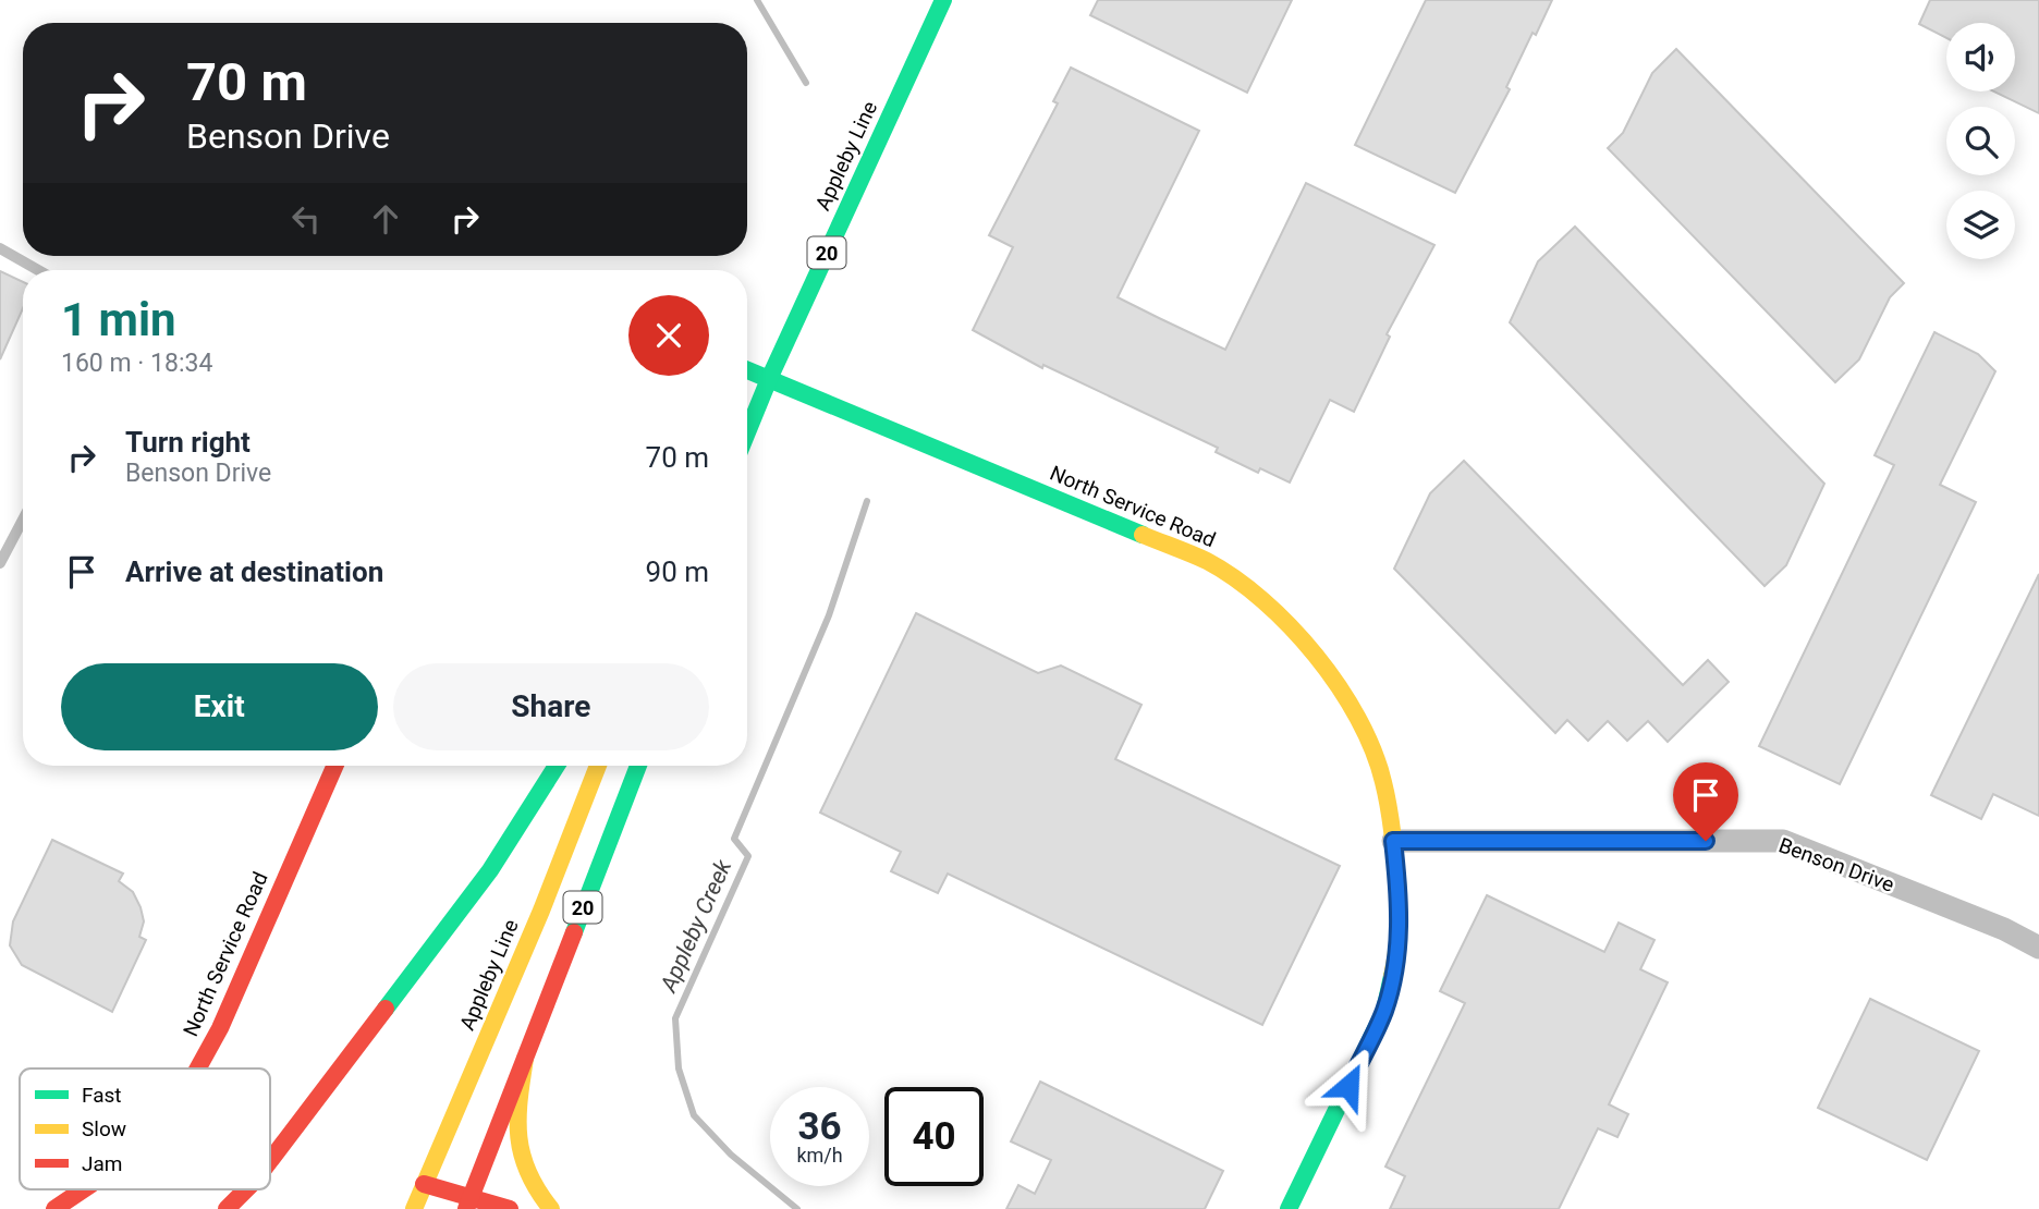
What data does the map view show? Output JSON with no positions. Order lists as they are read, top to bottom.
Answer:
{
  "streets": {
    "main road": ["Appleby Line", "20", "North Service Road"],
    "street": ["Benson Drive"]
  },
  "crossings": [
    ["Appleby Line", "North Service Road"],
    ["North Service Road", "Benson Drive"]
  ],
  "water": ["Appleby Creek"],
  "legend": ["Fast", "Slow", "Jam"],
  "page": {
    "turn": ["70 m", "Benson Drive"],
    "heading": ["1 min", "160 m · 18:34"],
    "list": [
      {
        "name": "Turn right",
        "note": "Benson Drive",
        "value": "70 m"
      },
      {
        "name": "Arrive at destination",
        "value": "90 m"
      }
    ],
    "buttons": ["Exit", "Share"],
    "speed": "36 km/h",
    "limit": "40"
  }
}
